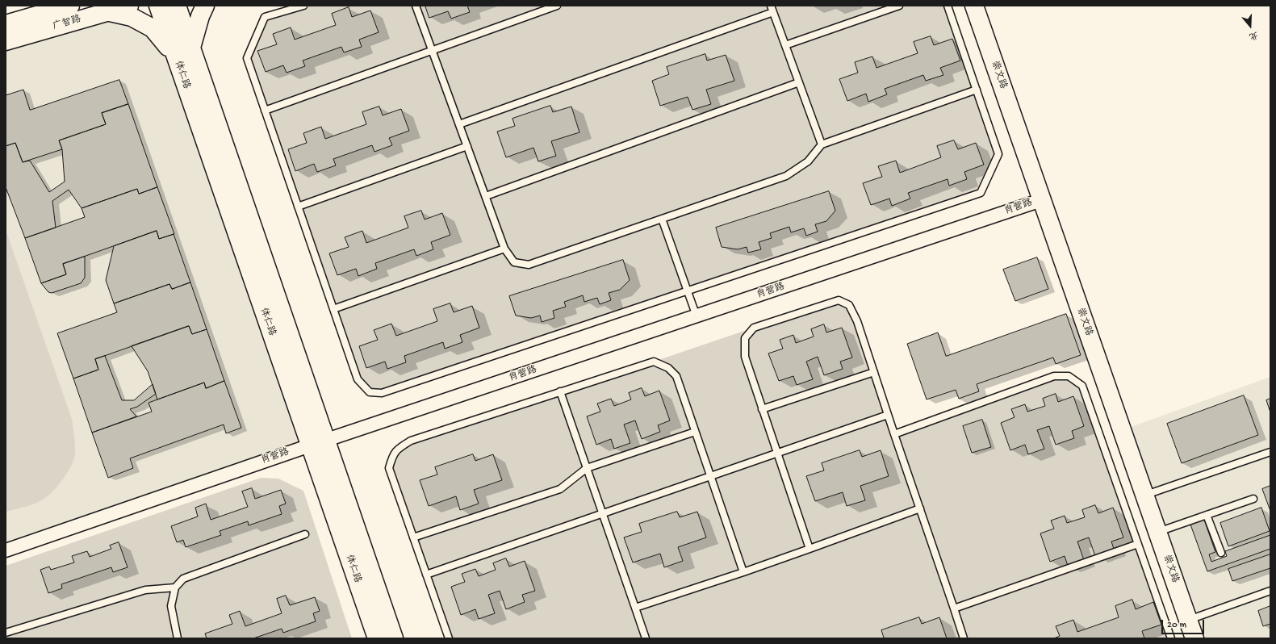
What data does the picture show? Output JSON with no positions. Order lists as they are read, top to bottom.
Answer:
{
  "streets": {
    "street": [
      "广智路",
      "体仁路",
      "崇文路",
      "肖营路"
    ]
  },
  "crossings": [
    ["体仁路", "肖营路"],
    ["崇文路", "肖营路"]
  ],
  "scale_bar": "20 m",
  "north": "bottom"
}
